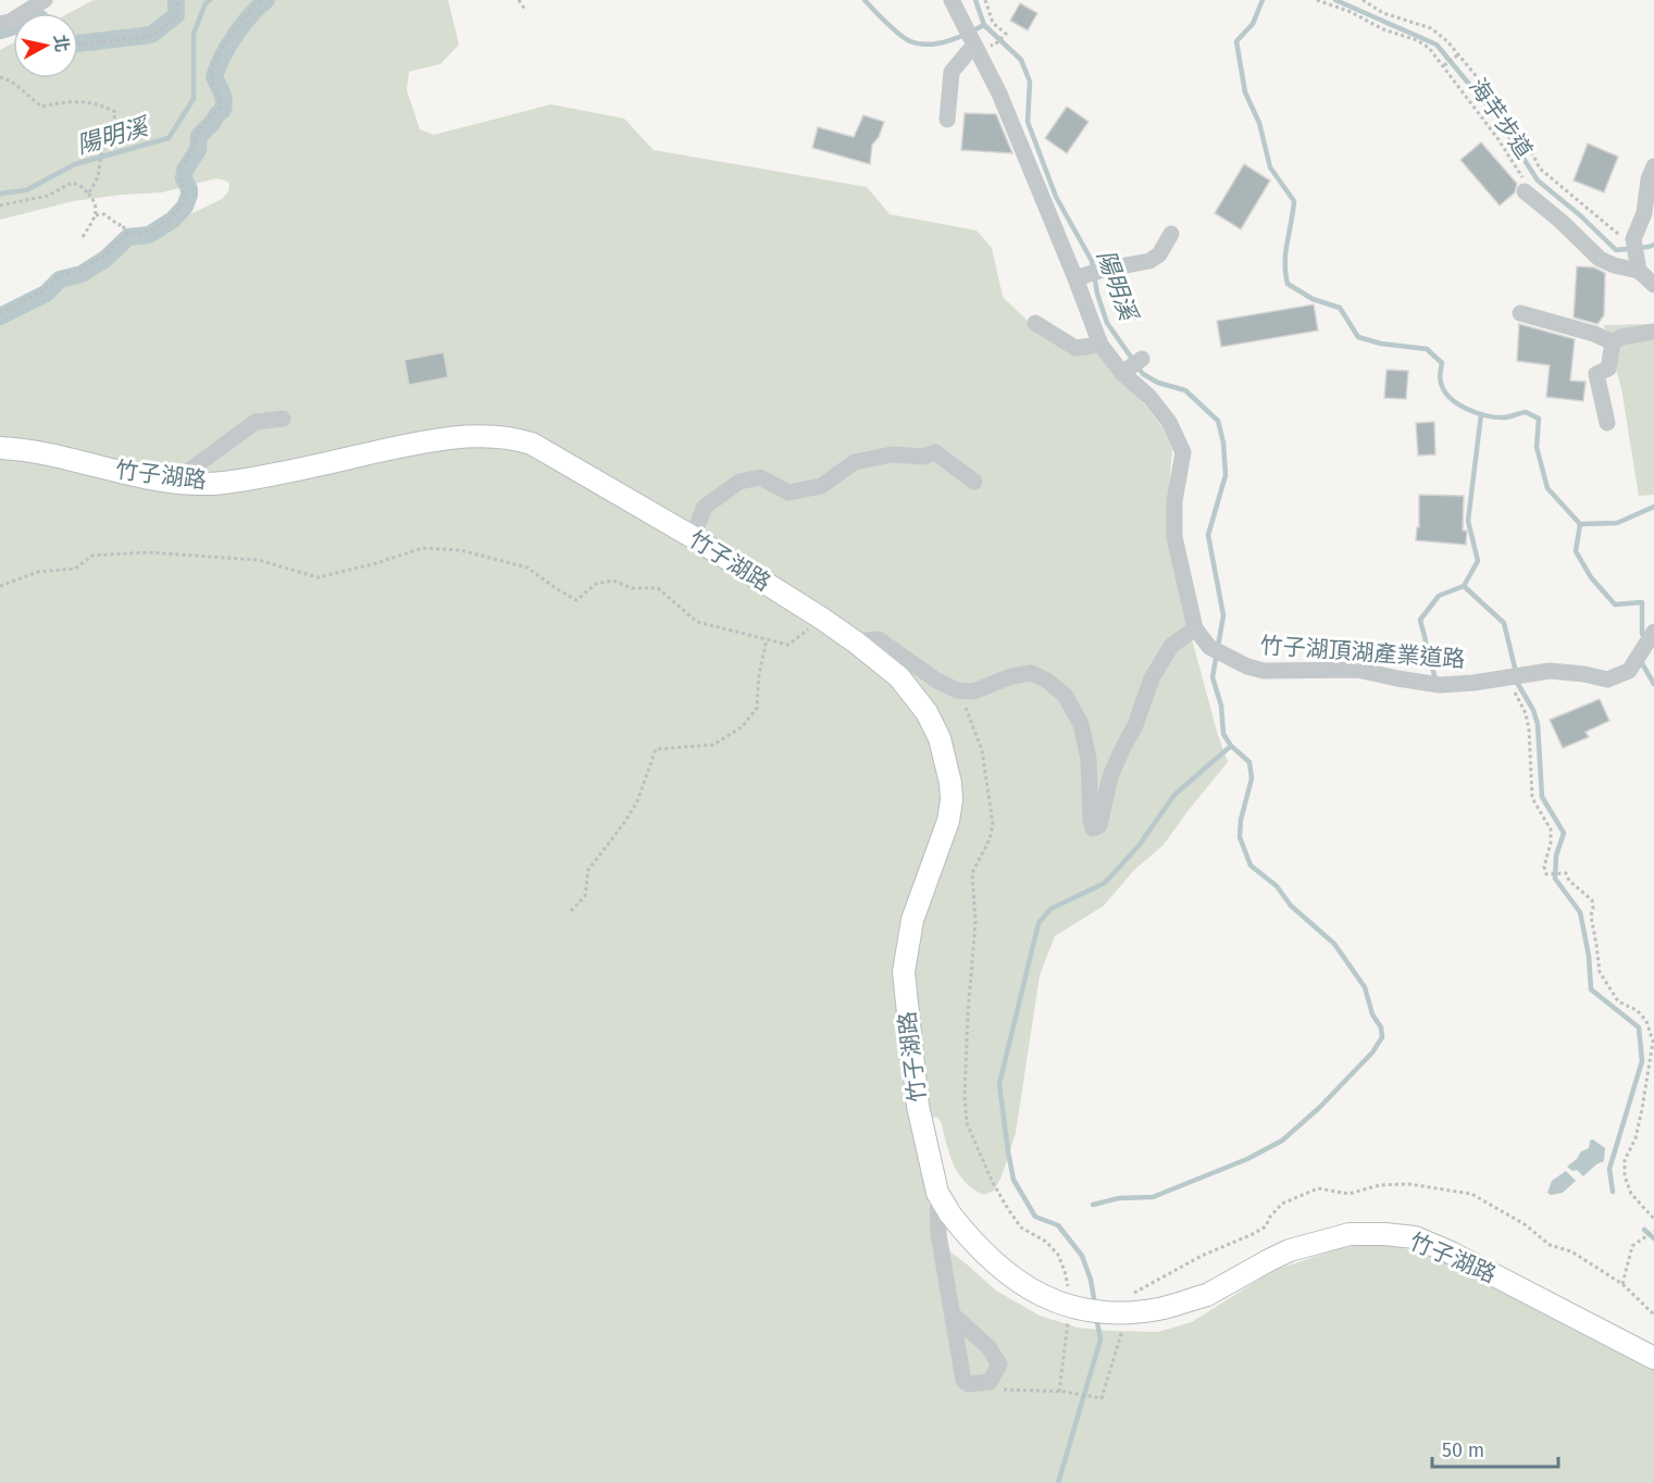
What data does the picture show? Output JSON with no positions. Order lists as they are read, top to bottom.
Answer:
{
  "streets": {
    "main road": ["竹子湖路"],
    "street": ["竹子湖頂湖產業道路"],
    "path": ["海芋步道"]
  },
  "water": ["陽明溪"],
  "scale_bar": "50 m",
  "north": "right"
}
